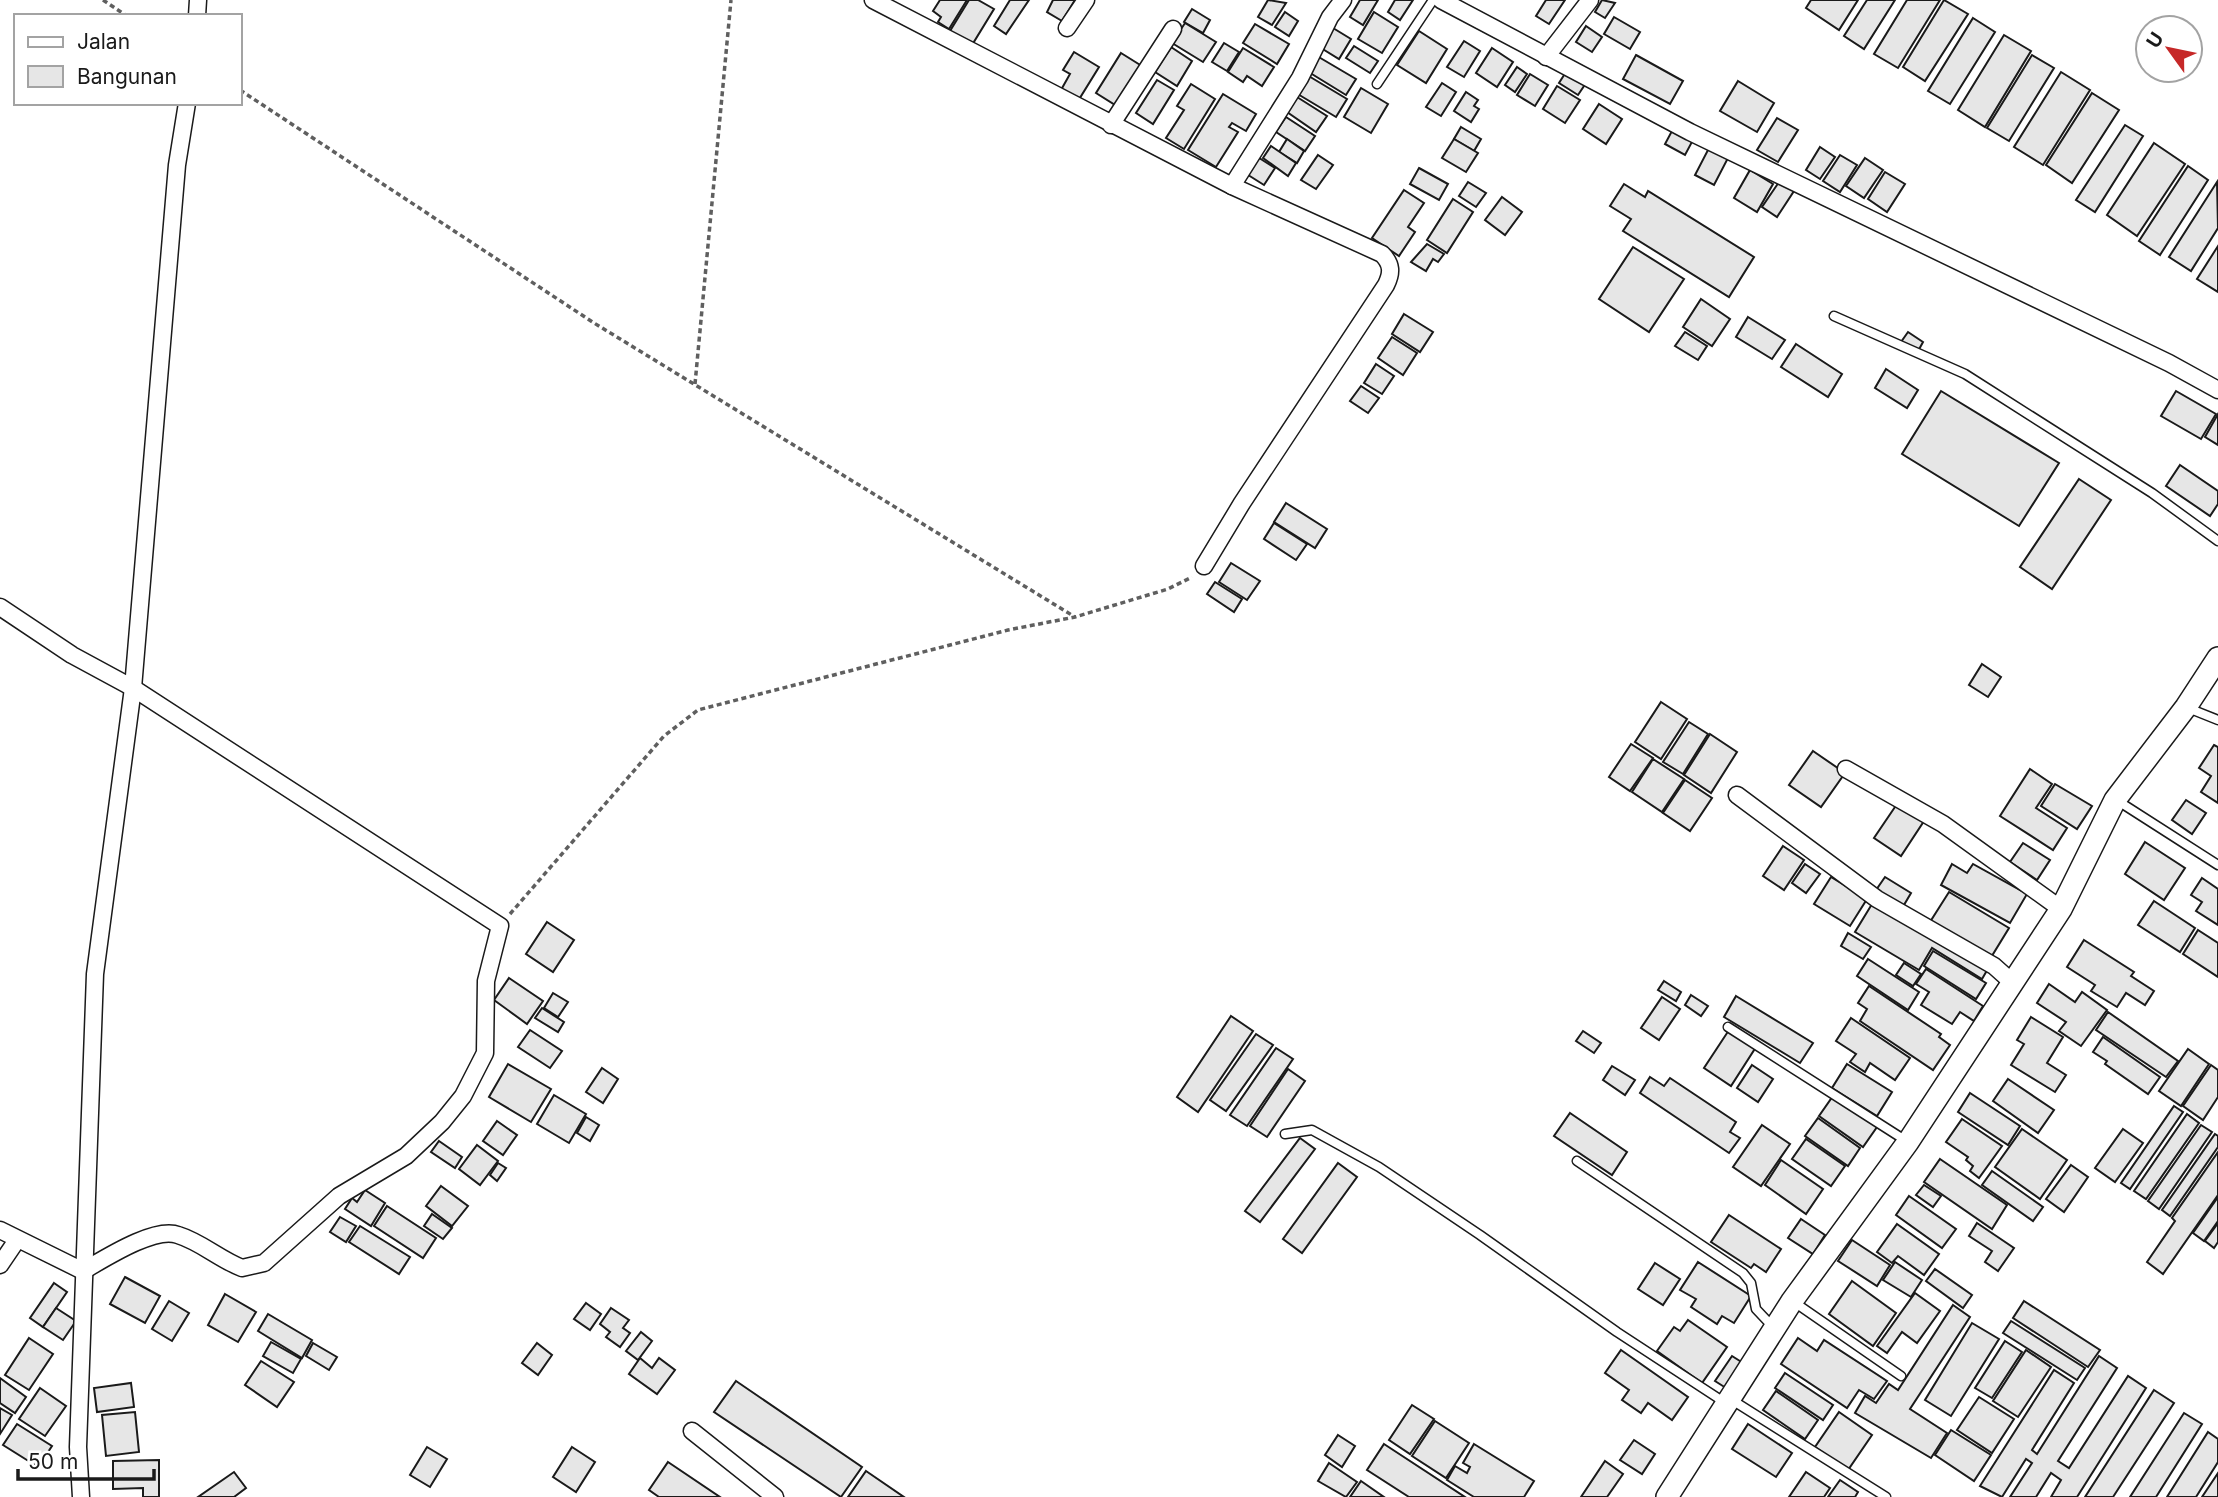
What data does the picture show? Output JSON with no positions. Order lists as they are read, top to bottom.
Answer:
{
  "legend": ["Jalan", "Bangunan"],
  "scale_bar": "50 m",
  "north": "top left"
}
